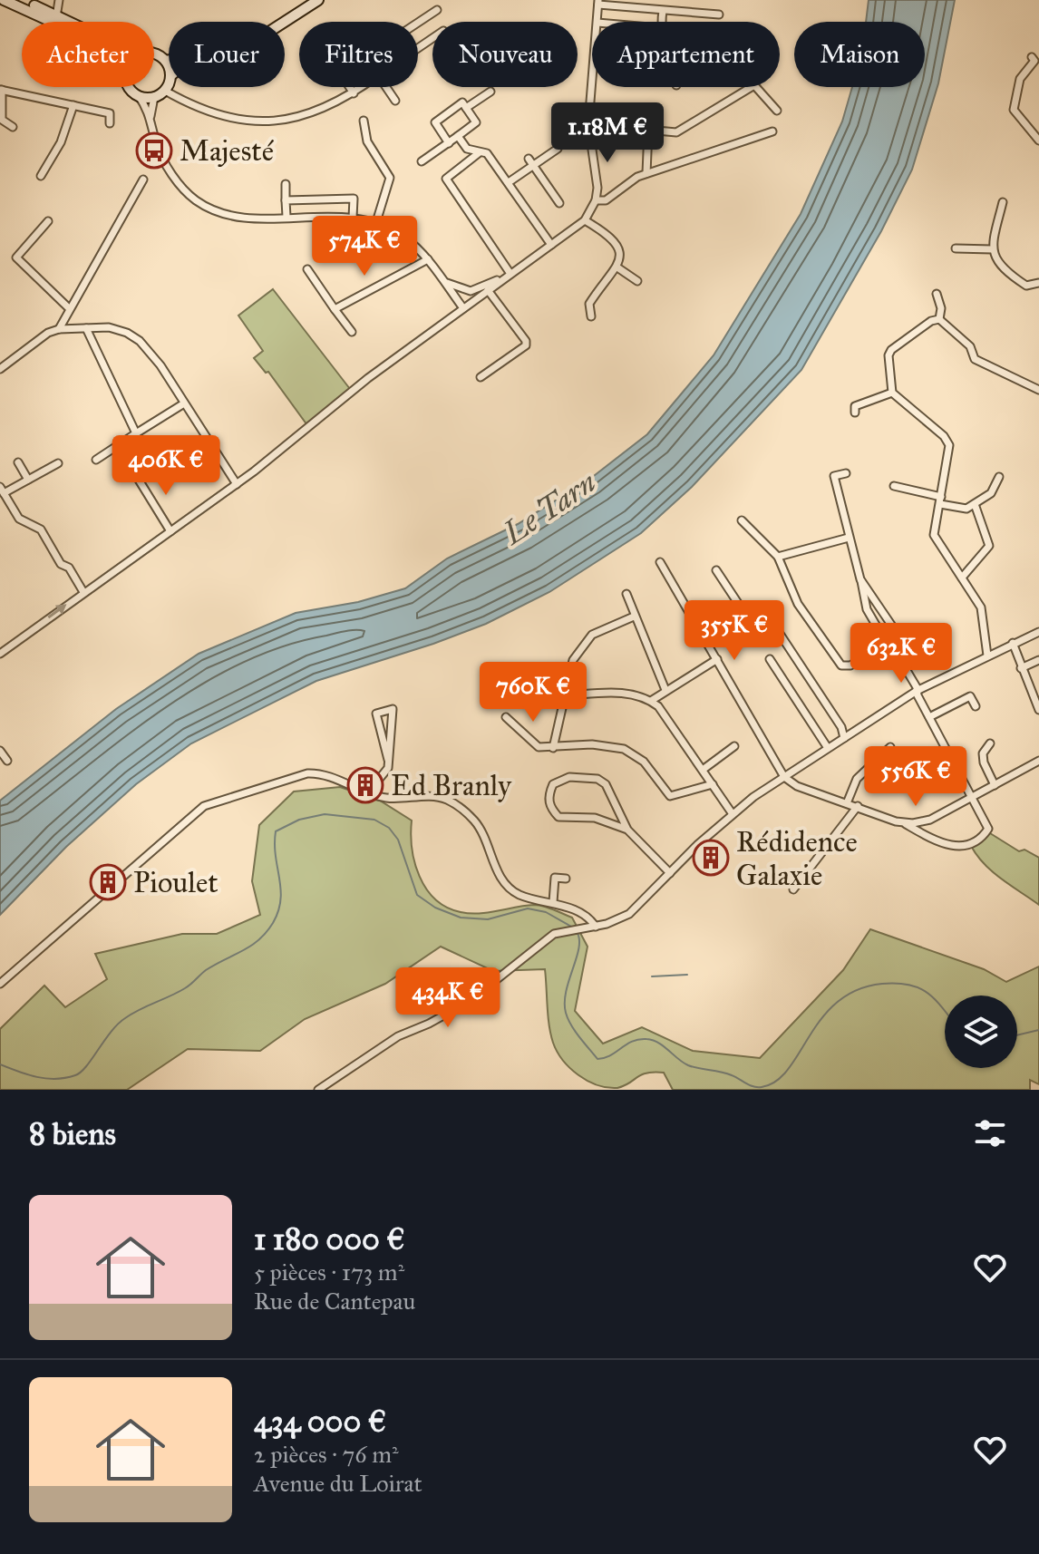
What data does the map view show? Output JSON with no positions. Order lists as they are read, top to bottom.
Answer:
{
  "water": ["Le Tarn"],
  "places": {
    "bus stop": ["Majesté"],
    "building": ["Ed Branly", "Rédidence Galaxie", "Pioulet"]
  },
  "page": {
    "chip": [
      "Acheter",
      "Louer",
      "Filtres",
      "Nouveau",
      "Appartement",
      "Maison"
    ],
    "price": [
      "1.18M €",
      "574K €",
      "406K €",
      "355K €",
      "632K €",
      "760K €",
      "556K €",
      "434K €"
    ],
    "heading": "8 biens",
    "list": [
      {
        "name": "1 180 000 €",
        "note": "5 pièces · 173 m² · Rue de Cantepau"
      },
      {
        "name": "434 000 €",
        "note": "2 pièces · 76 m² · Avenue du Loirat"
      }
    ]
  }
}
